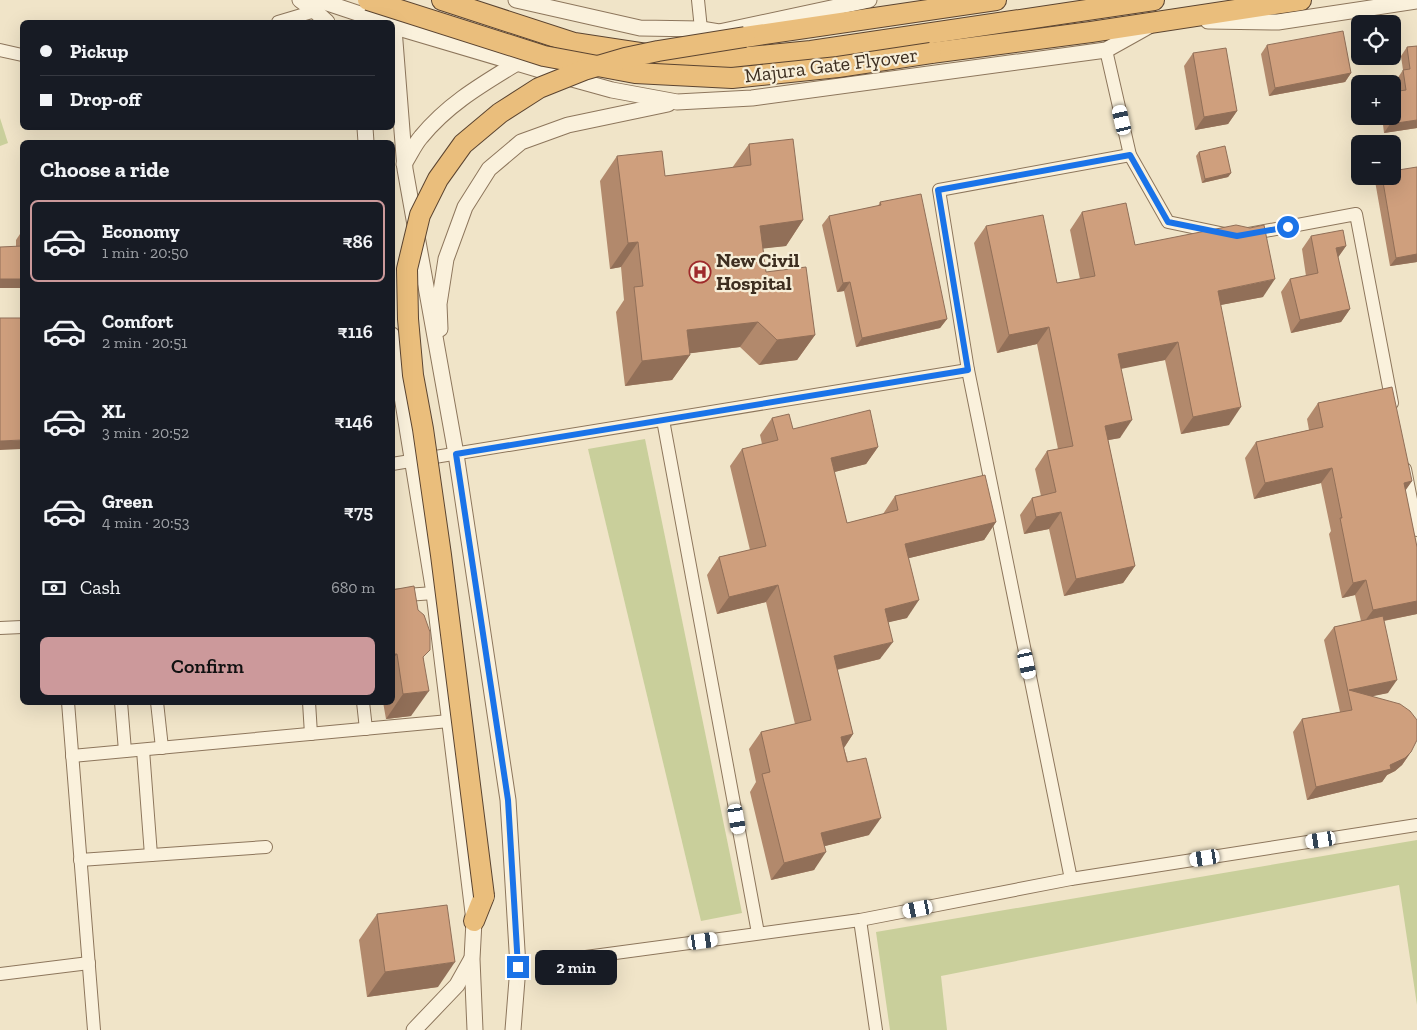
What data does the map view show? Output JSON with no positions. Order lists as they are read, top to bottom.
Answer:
{
  "streets": {
    "highway": ["Majura Gate Flyover"]
  },
  "places": {
    "hospital": ["New Civil Hospital"]
  },
  "page": {
    "map_buttons": ["+", "−"],
    "banner": ["Pickup", "Drop-off"],
    "heading": "Choose a ride",
    "list": [
      {
        "name": "Economy",
        "note": "1 min · 20:50",
        "value": "₹86"
      },
      {
        "name": "Comfort",
        "note": "2 min · 20:51",
        "value": "₹116"
      },
      {
        "name": "XL",
        "note": "3 min · 20:52",
        "value": "₹146"
      },
      {
        "name": "Green",
        "note": "4 min · 20:53",
        "value": "₹75"
      }
    ],
    "pay": ["Cash", "680 m"],
    "buttons": "Confirm",
    "bubble": "2 min"
  }
}
